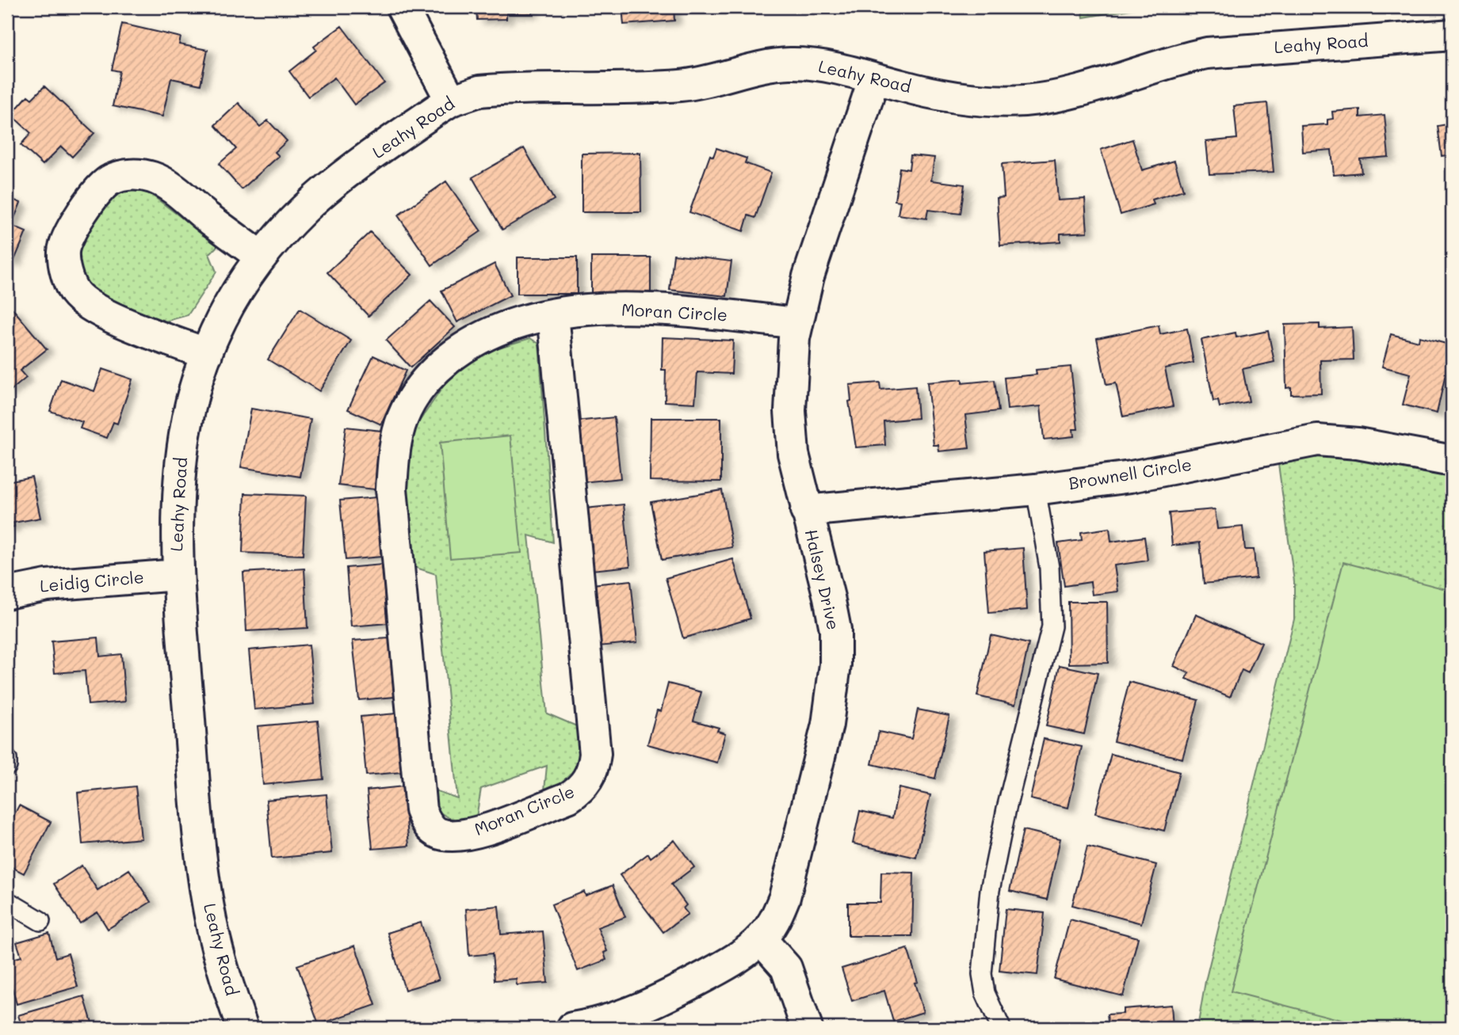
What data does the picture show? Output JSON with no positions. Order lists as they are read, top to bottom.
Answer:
{
  "streets": {
    "street": [
      "Leahy Road",
      "Moran Circle",
      "Brownell Circle",
      "Halsey Drive",
      "Leidig Circle"
    ]
  },
  "crossings": [
    ["Leahy Road", "Halsey Drive"],
    ["Leahy Road", "Leidig Circle"],
    ["Moran Circle", "Halsey Drive"],
    ["Brownell Circle", "Halsey Drive"]
  ]
}
